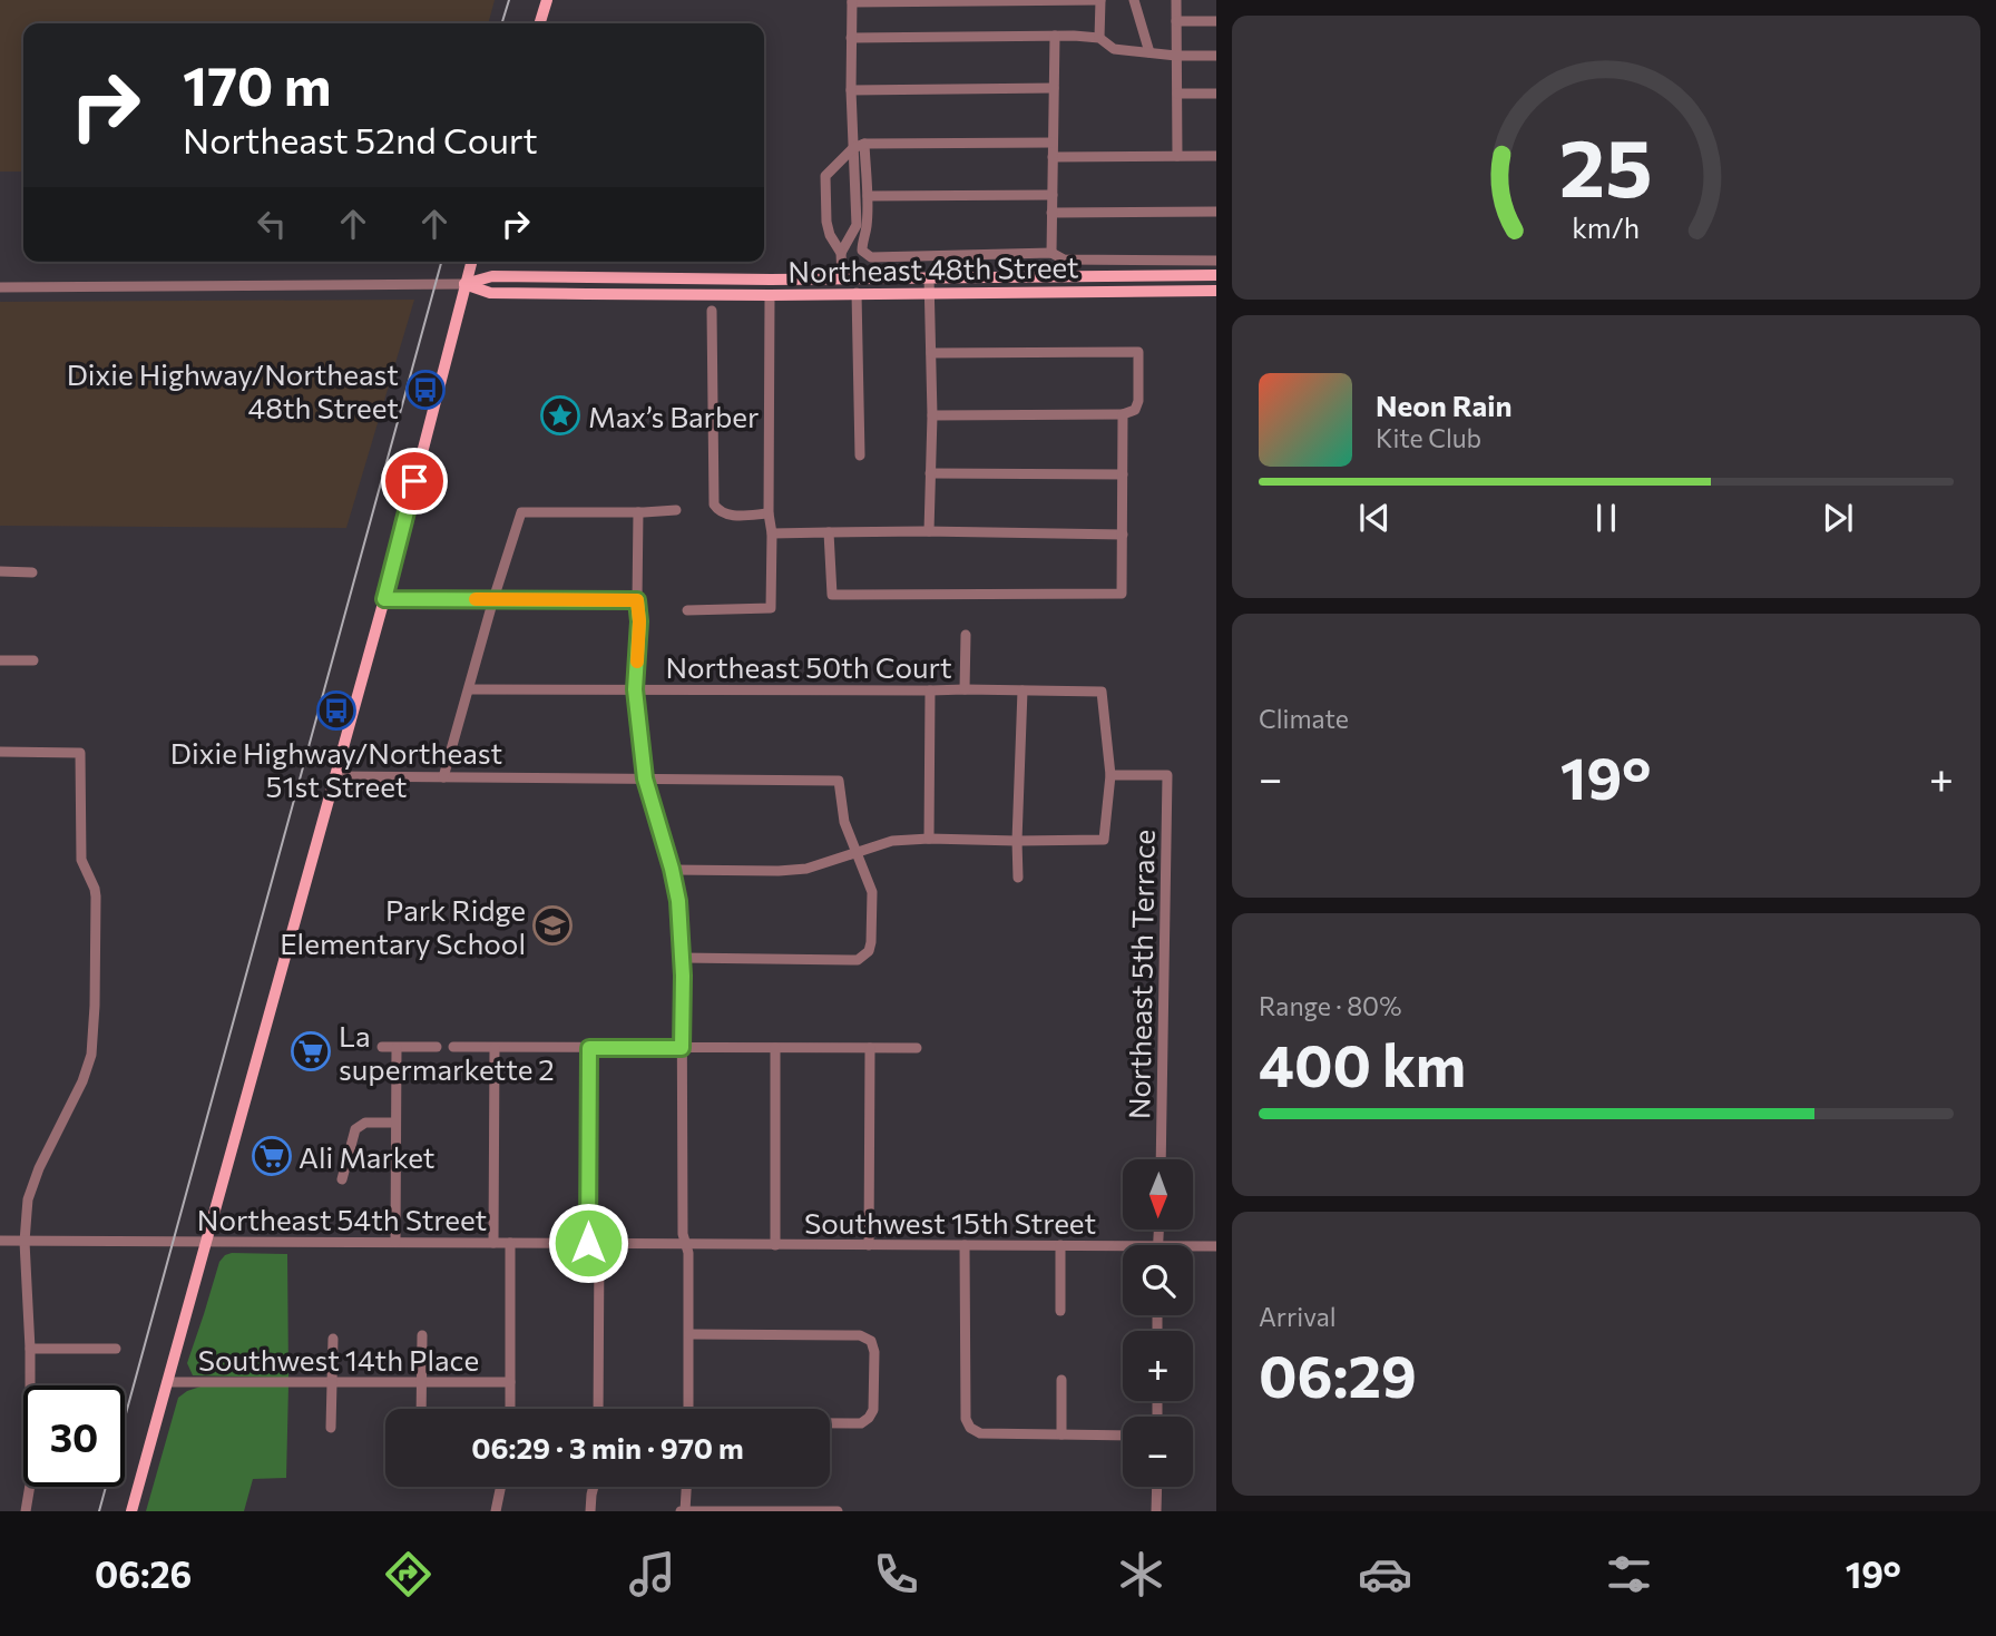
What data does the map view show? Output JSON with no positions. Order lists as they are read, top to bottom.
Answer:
{
  "streets": {
    "main road": ["Northeast 48th Street"],
    "street": [
      "Northeast 50th Court",
      "Northeast 5th Terrace",
      "Northeast 54th Street",
      "Southwest 15th Street",
      "Southwest 14th Place"
    ]
  },
  "crossings": [
    ["Northeast 50th Court", "Northeast 5th Terrace"],
    ["Northeast 54th Street", "Southwest 15th Street"]
  ],
  "places": {
    "bus stop": ["Dixie Highway/Northeast 48th Street", "Dixie Highway/Northeast 51st Street"],
    "place": ["Max’s Barber"],
    "school or university": ["Park Ridge Elementary School"],
    "supermarket": ["La supermarkette 2", "Ali Market"]
  },
  "north": "bottom",
  "page": {
    "turn": ["170 m", "Northeast 52nd Court"],
    "song": ["Neon Rain", "Kite Club"],
    "tile": [
      "Climate",
      ["Range · 80%", "400 km"],
      ["Arrival", "06:29"]
    ],
    "heat": ["−", "19°", "+"],
    "map_buttons": ["+", "−"],
    "limit": "30",
    "trip": "06:29 · 3 min · 970 m",
    "tabs": ["06:26", "19°"],
    "gauge": ["25", "km/h"]
  }
}
